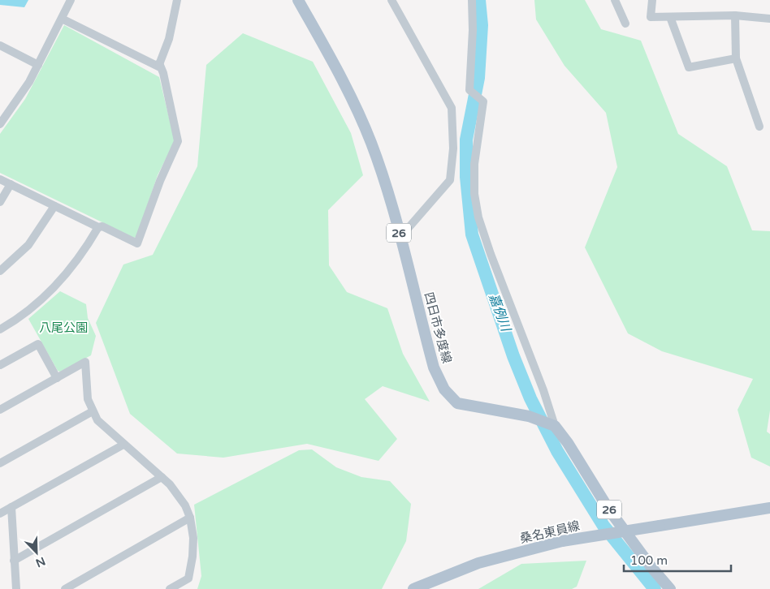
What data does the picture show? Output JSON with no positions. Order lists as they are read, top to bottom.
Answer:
{
  "streets": {
    "main road": ["26", "四日市多度線", "桑名東員線"]
  },
  "crossings": [
    ["26", "四日市多度線"]
  ],
  "water": ["嘉例川"],
  "parks": ["八尾公園"],
  "scale_bar": "100 m",
  "north": "bottom right"
}
